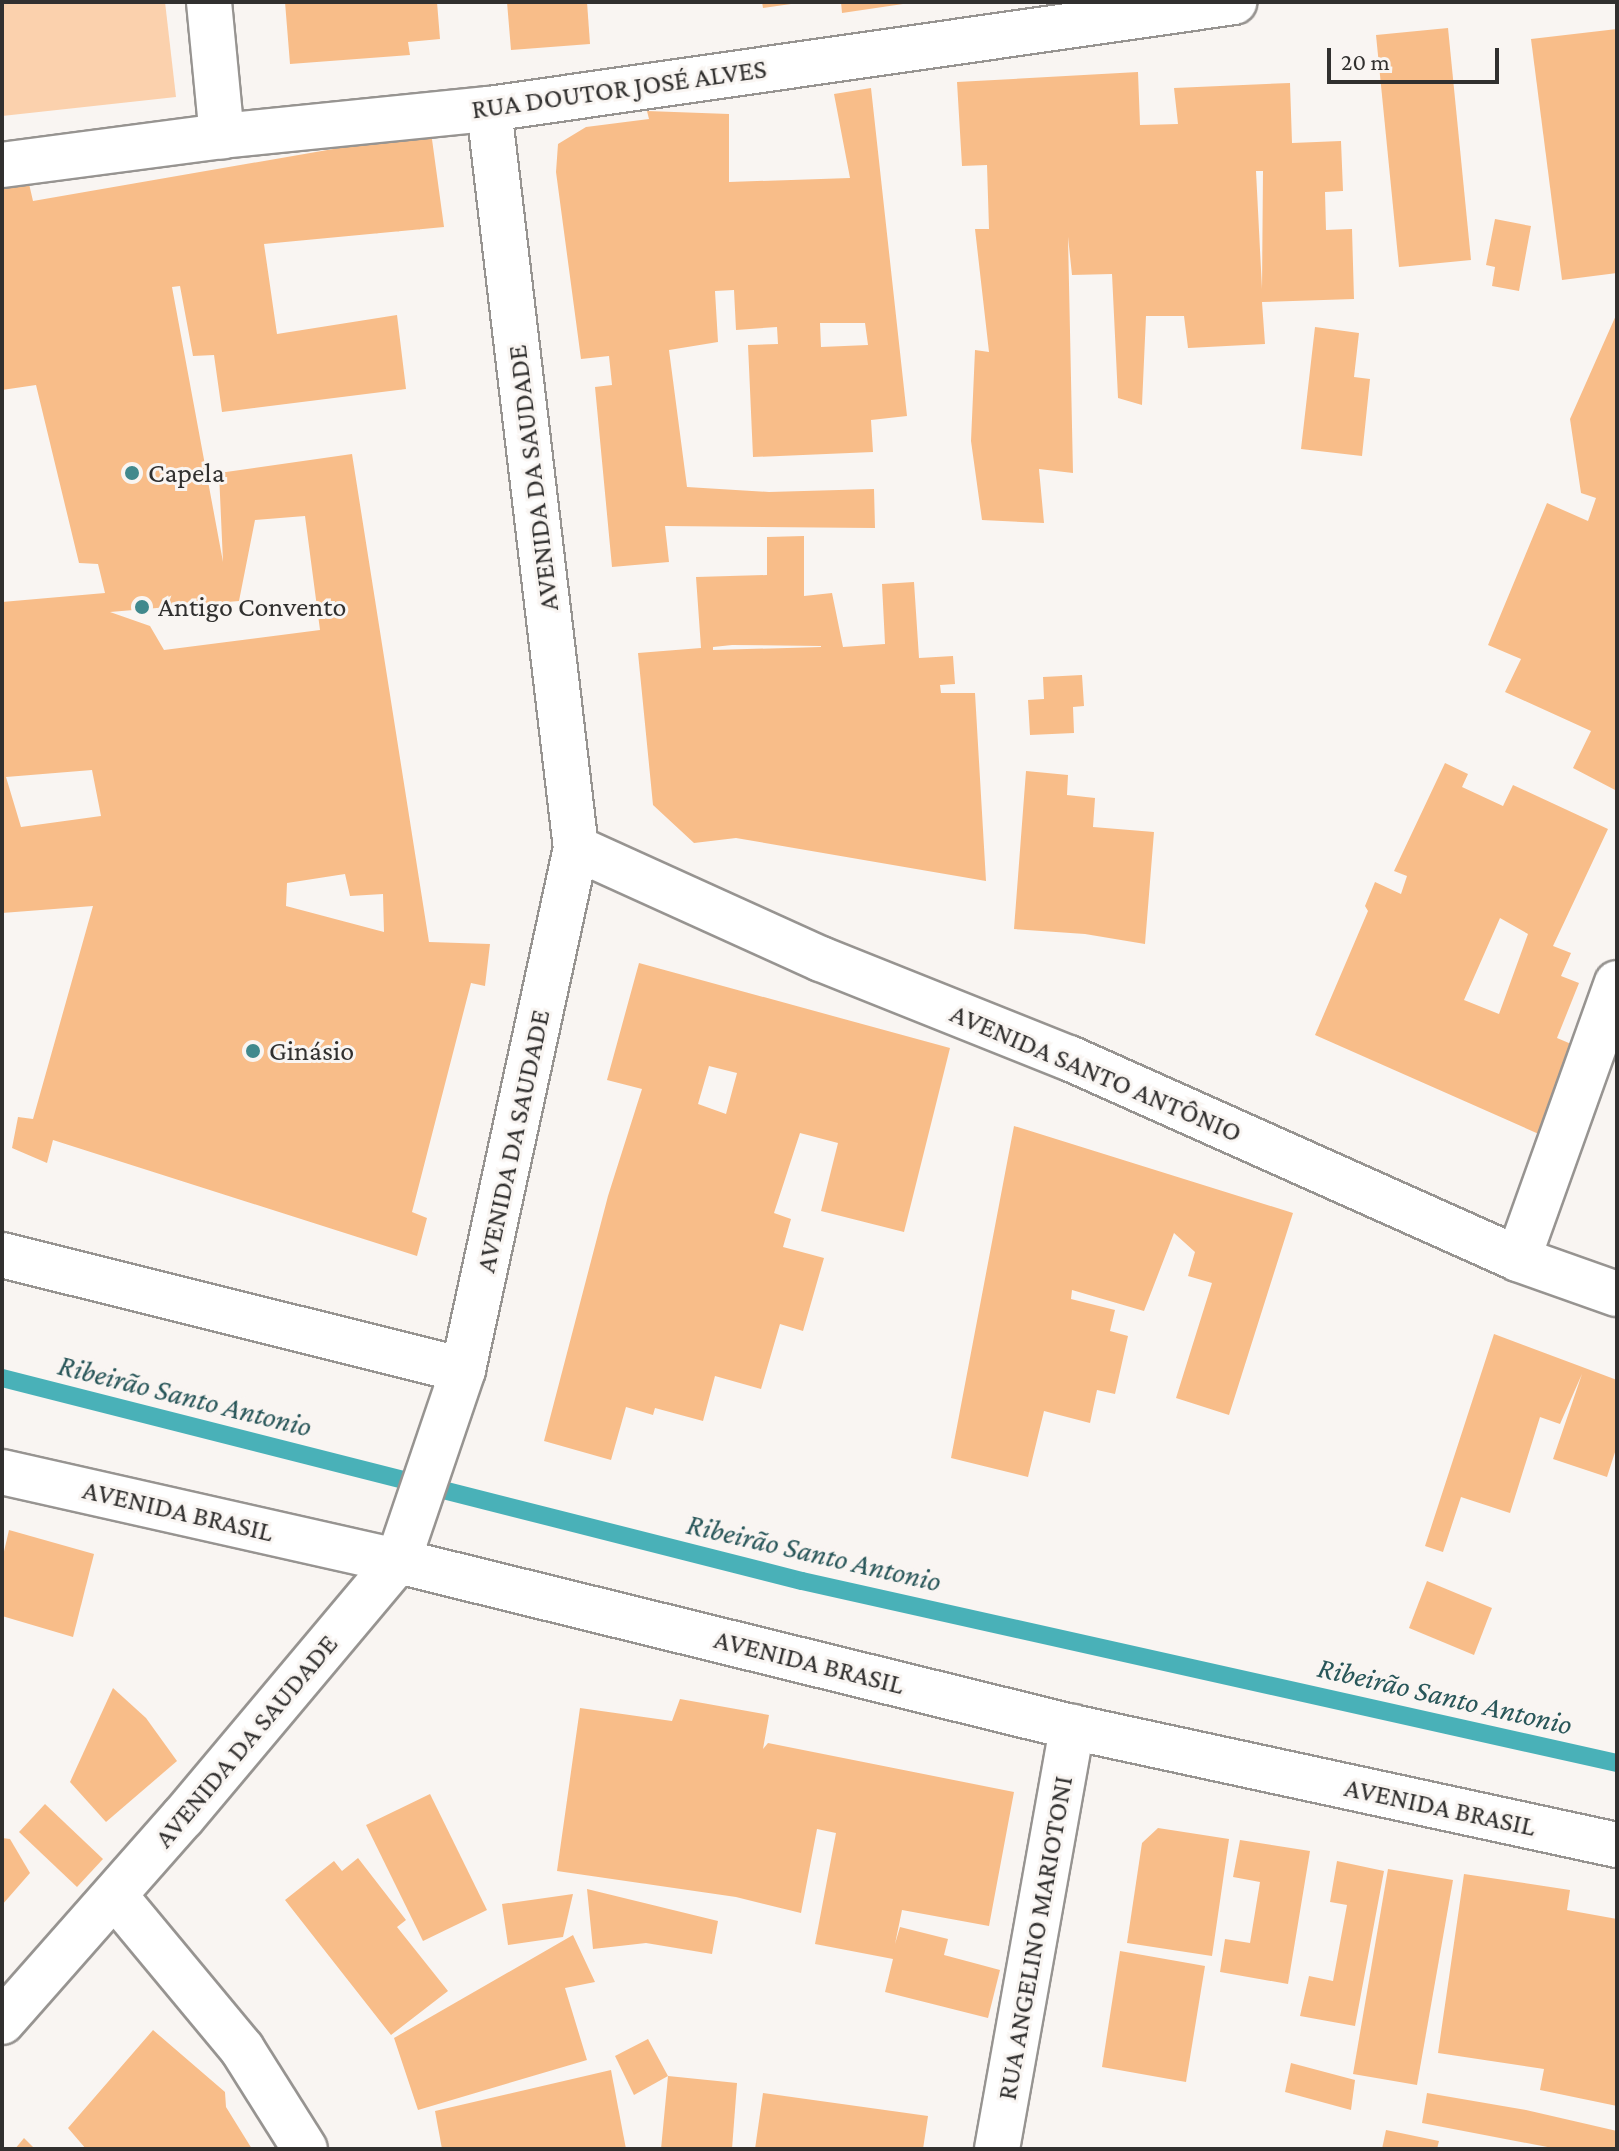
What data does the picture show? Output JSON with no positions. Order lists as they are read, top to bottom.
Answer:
{
  "streets": {
    "main road": [
      "RUA DOUTOR JOSÉ ALVES",
      "AVENIDA DA SAUDADE",
      "AVENIDA SANTO ANTÔNIO",
      "AVENIDA BRASIL",
      "RUA ANGELINO MARIOTONI"
    ]
  },
  "crossings": [
    ["RUA DOUTOR JOSÉ ALVES", "AVENIDA DA SAUDADE"],
    ["AVENIDA DA SAUDADE", "AVENIDA SANTO ANTÔNIO"],
    ["AVENIDA DA SAUDADE", "AVENIDA BRASIL"],
    ["AVENIDA BRASIL", "RUA ANGELINO MARIOTONI"]
  ],
  "water": ["Ribeirão Santo Antonio"],
  "places": ["Capela", "Antigo Convento", "Ginásio"],
  "scale_bar": "20 m"
}
